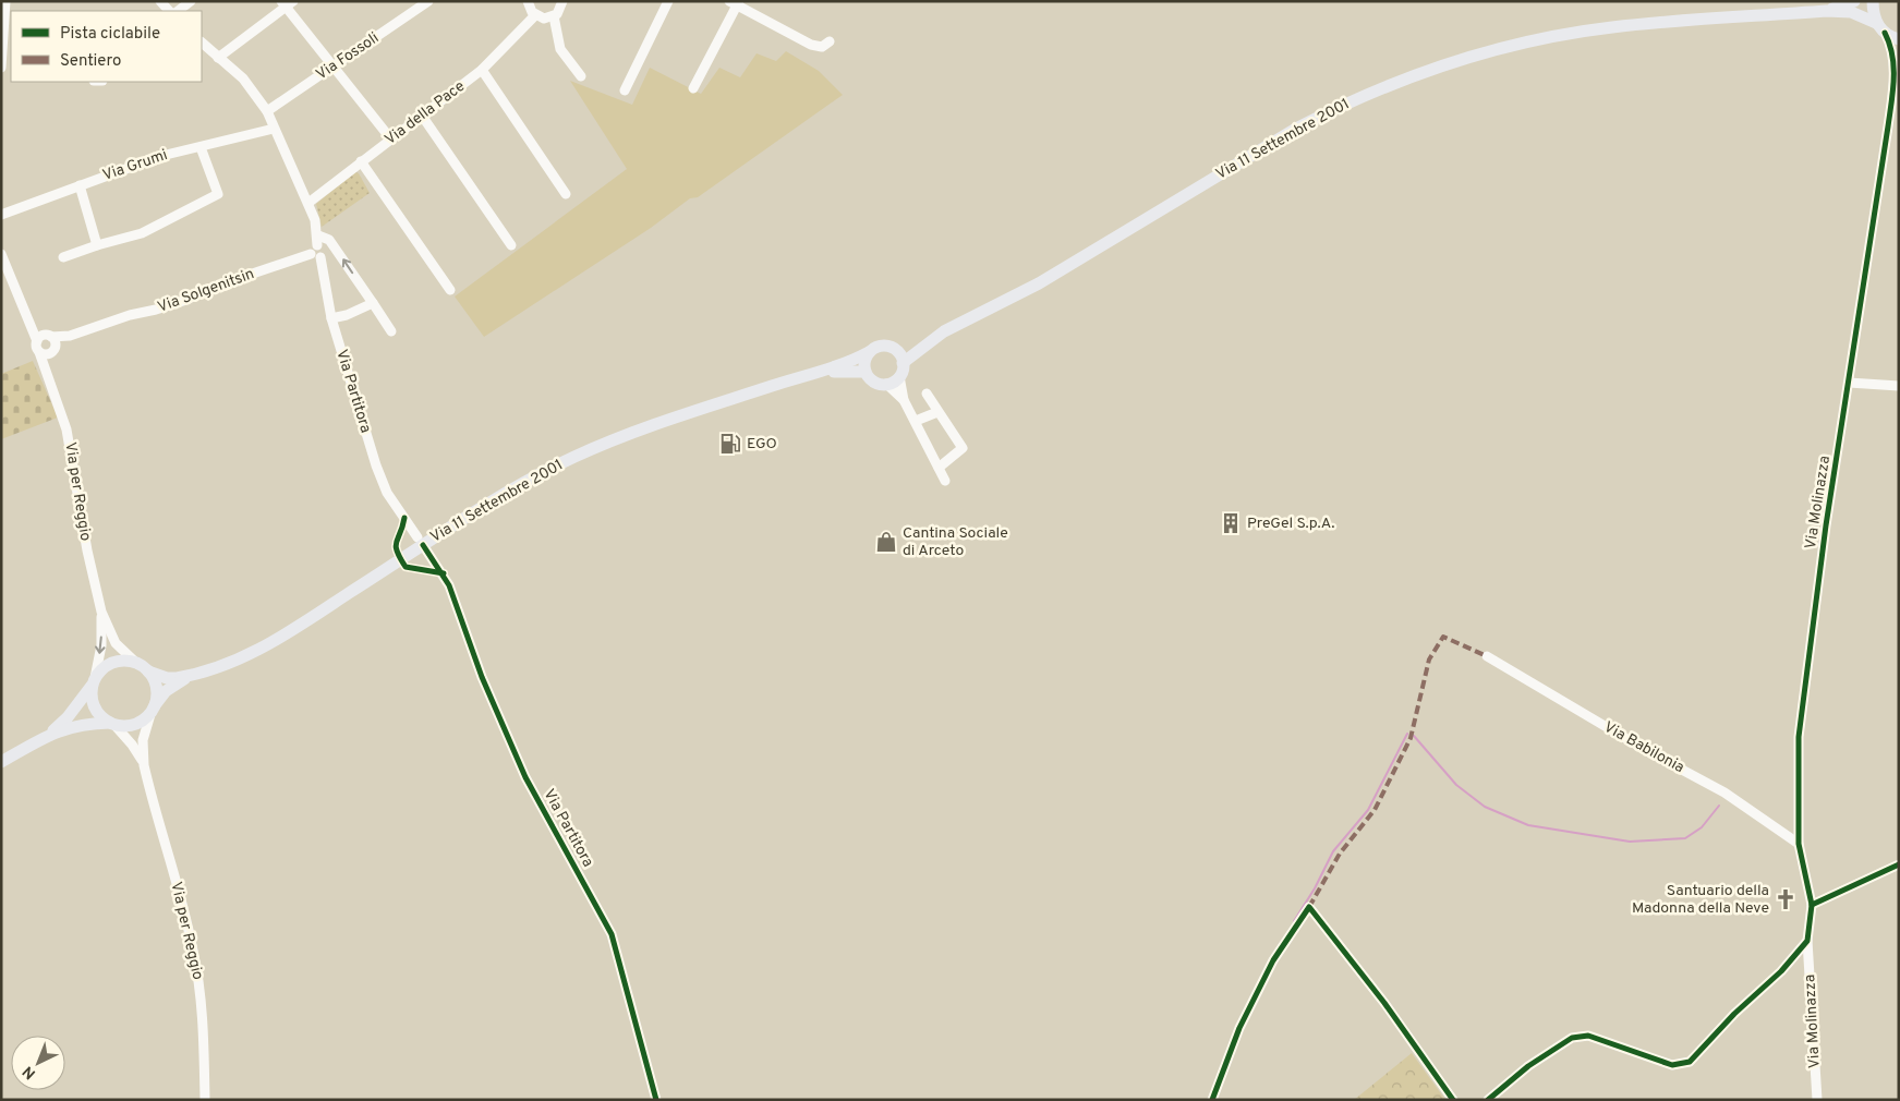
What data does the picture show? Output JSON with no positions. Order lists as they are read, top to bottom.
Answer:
{
  "streets": {
    "main road": ["Via 11 Settembre 2001"],
    "street": [
      "Via Fossoli",
      "Via della Pace",
      "Via Grumi",
      "Via Solgenitsin",
      "Via Partitora",
      "Via per Reggio",
      "Via Molinazza",
      "Via Babilonia"
    ]
  },
  "crossings": [
    ["Via 11 Settembre 2001", "Via Partitora"],
    ["Via 11 Settembre 2001", "Via per Reggio"],
    ["Via 11 Settembre 2001", "Via Molinazza"],
    ["Via Solgenitsin", "Via Partitora"],
    ["Via Solgenitsin", "Via per Reggio"],
    ["Via Molinazza", "Via Babilonia"]
  ],
  "places": {
    "fuel station": ["EGO"],
    "building": ["PreGel S.p.A."],
    "shop": ["Cantina Sociale di Arceto"],
    "church": ["Santuario della Madonna della Neve"]
  },
  "legend": ["Pista ciclabile", "Sentiero"],
  "north": "bottom left"
}
